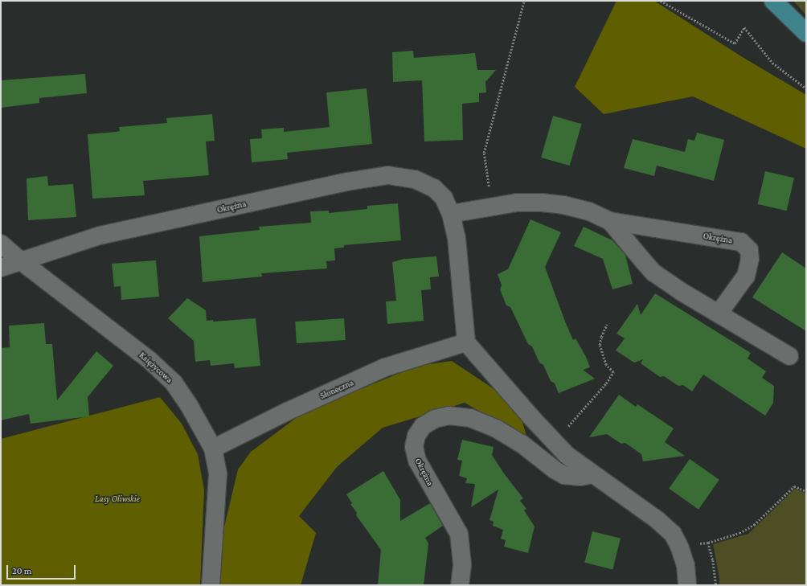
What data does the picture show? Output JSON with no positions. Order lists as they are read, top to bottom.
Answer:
{
  "streets": {
    "street": ["Okrężna", "Księżycowa", "Słoneczna"]
  },
  "crossings": [
    ["Okrężna", "Księżycowa"],
    ["Okrężna", "Słoneczna"],
    ["Księżycowa", "Słoneczna"]
  ],
  "parks": ["Lasy Oliwskie"],
  "scale_bar": "20 m"
}
